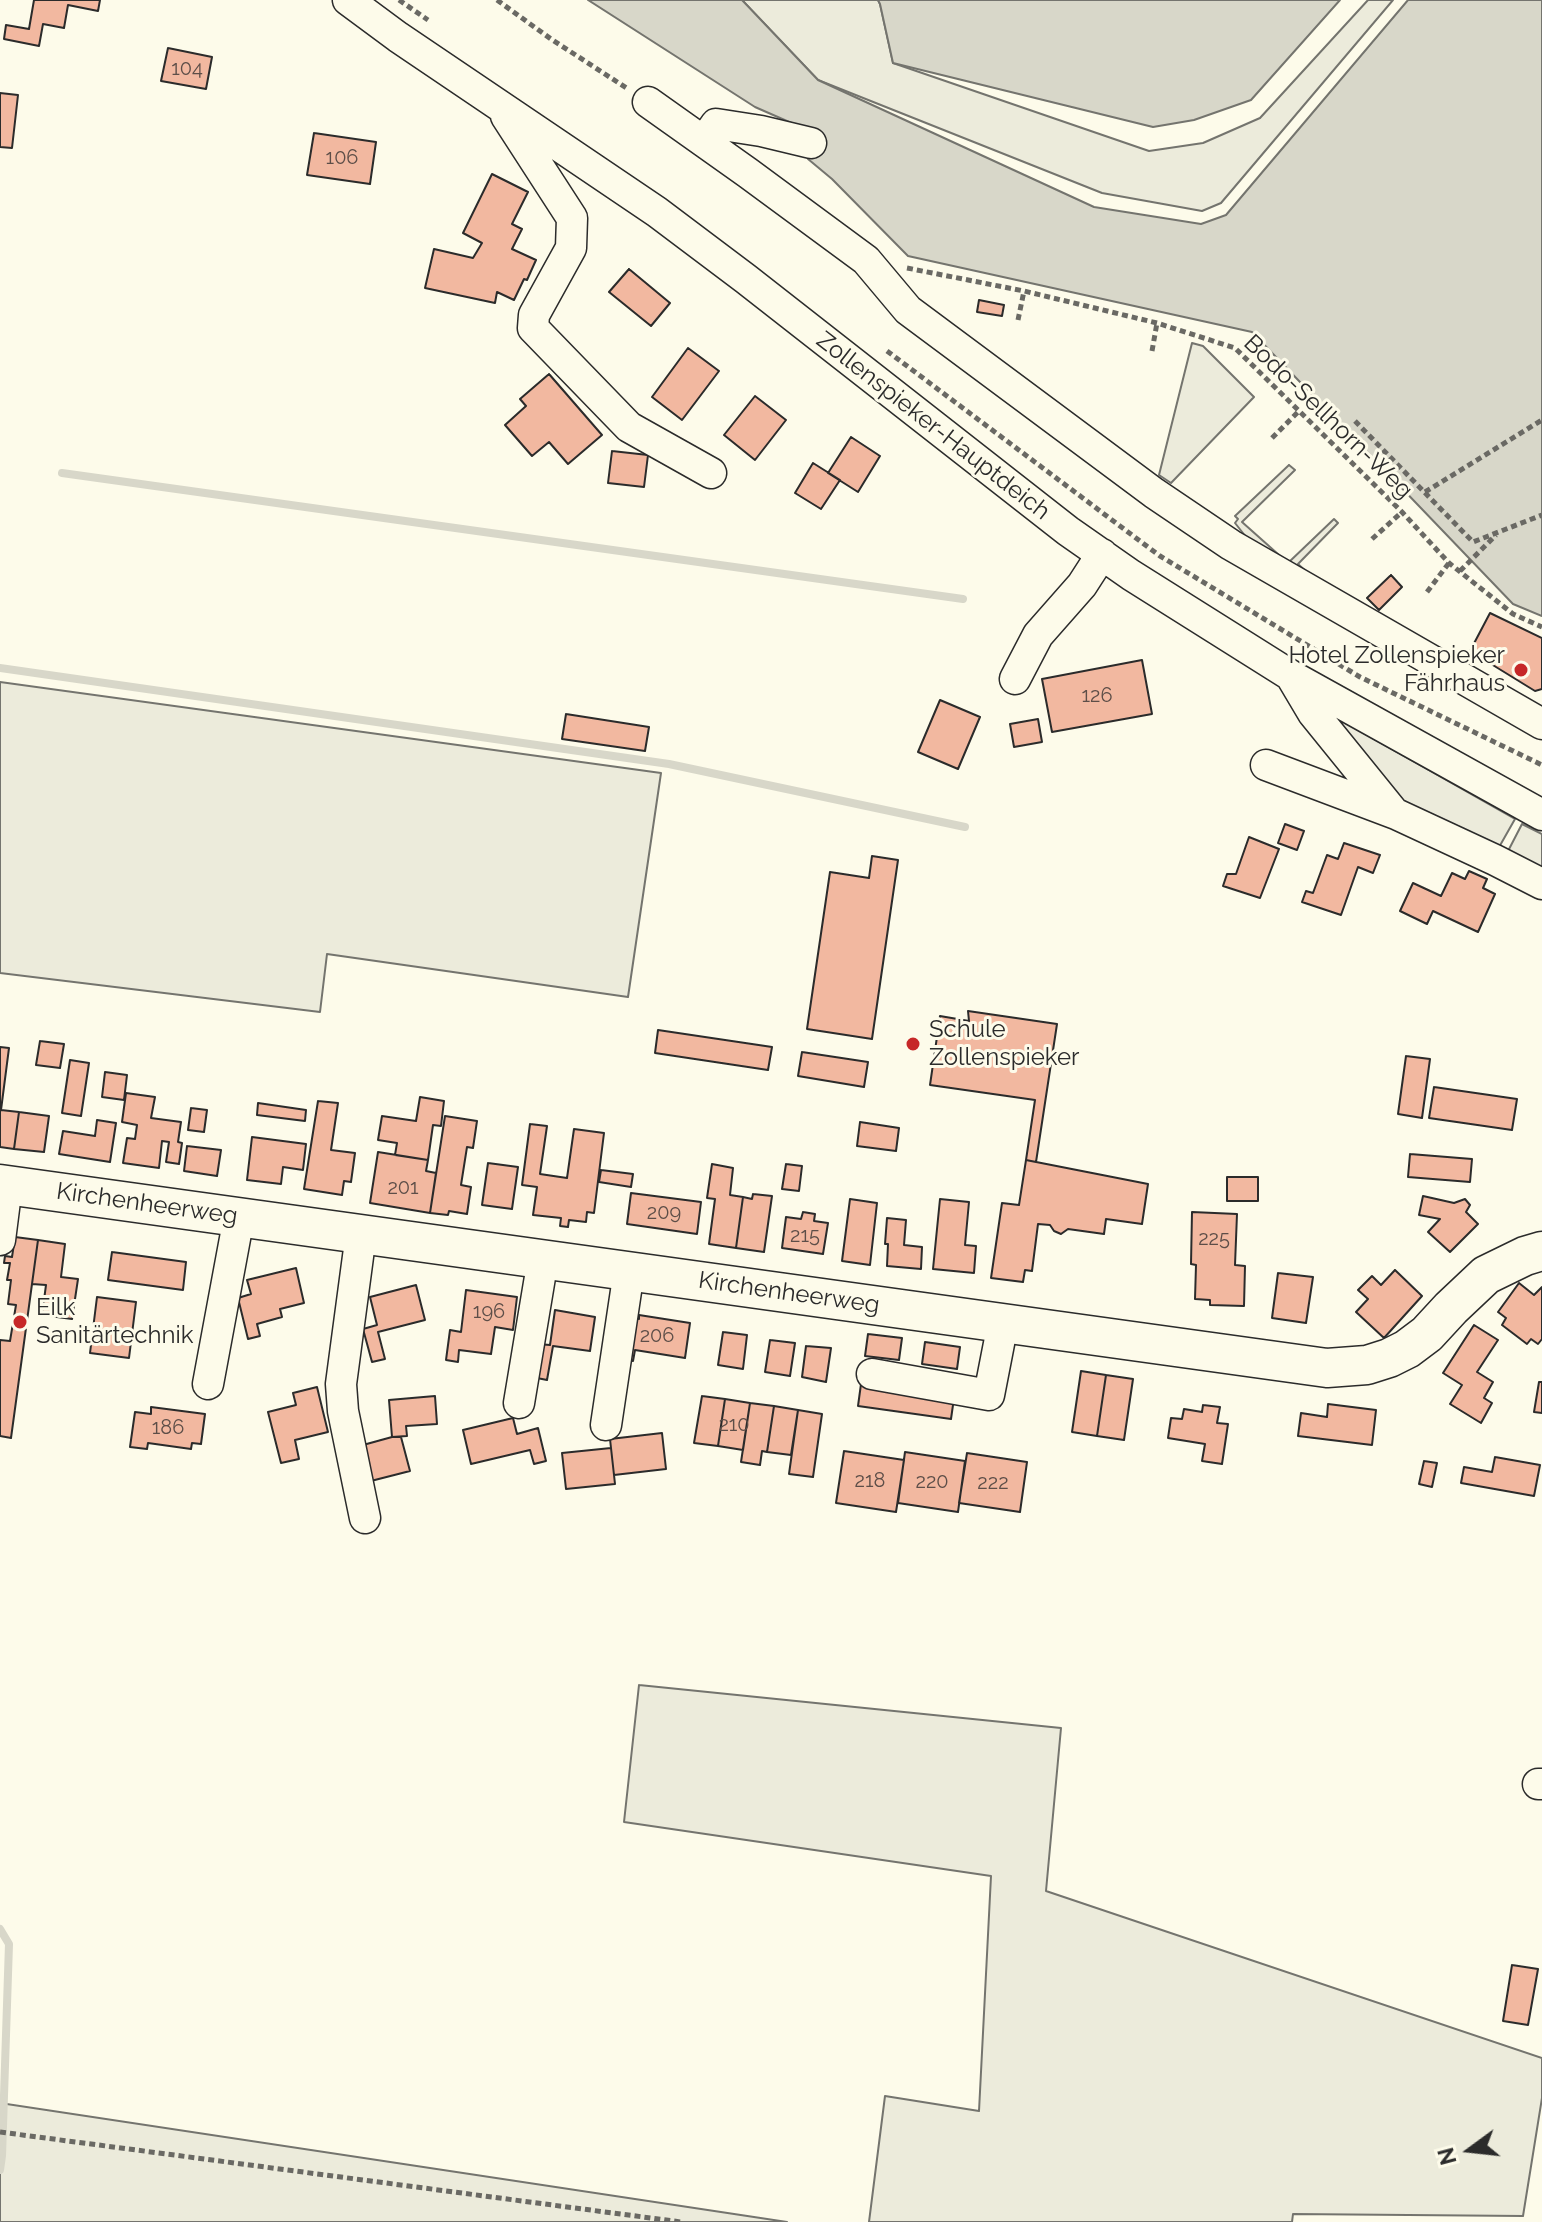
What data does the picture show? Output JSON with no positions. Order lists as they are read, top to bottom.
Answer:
{
  "streets": {
    "main road": ["Kirchenheerweg"],
    "street": ["Zollenspieker-Hauptdeich"],
    "path": ["Bodo-Sellhorn-Weg"]
  },
  "places": ["Hotel Zollenspieker Fährhaus", "Schule Zollenspieker", "Eilk Sanitärtechnik"],
  "house_numbers": [
    "104",
    "106",
    "126",
    "201",
    "209",
    "215",
    "225",
    "196",
    "206",
    "210",
    "186",
    "218",
    "220",
    "222"
  ],
  "north": "left"
}
